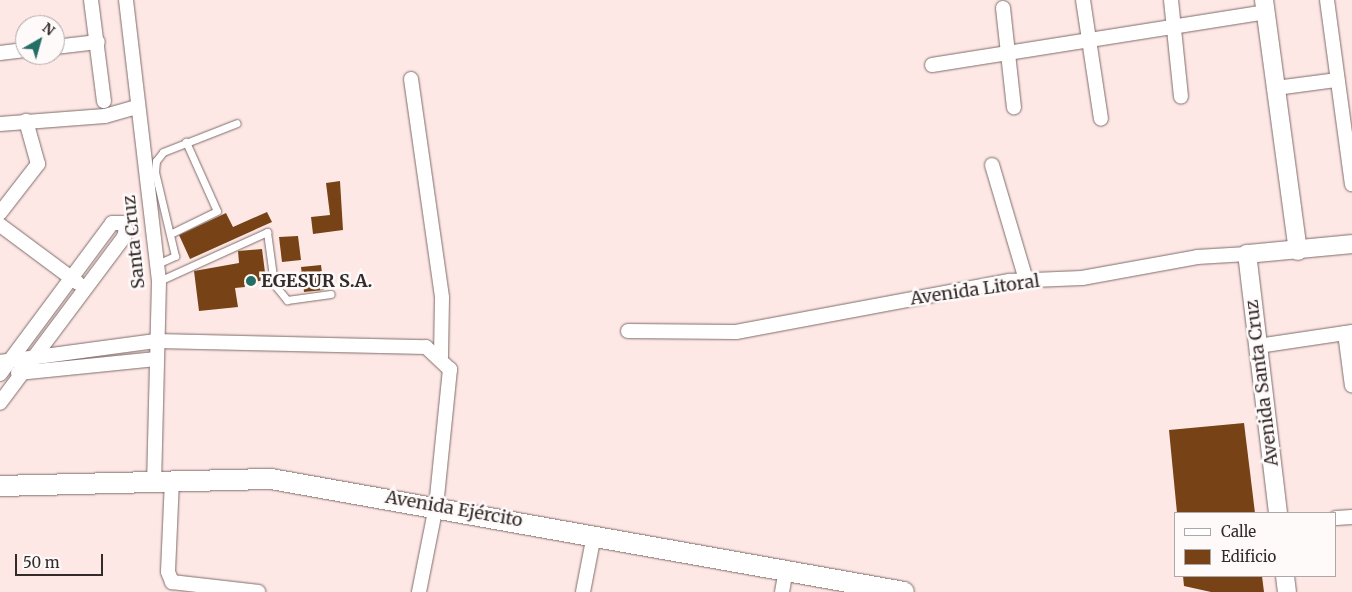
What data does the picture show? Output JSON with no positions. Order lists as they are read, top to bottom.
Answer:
{
  "streets": {
    "main road": ["Avenida Ejército"],
    "street": ["Santa Cruz", "Avenida Litoral", "Avenida Santa Cruz"]
  },
  "crossings": [
    ["Santa Cruz", "Avenida Ejército"],
    ["Avenida Litoral", "Avenida Santa Cruz"]
  ],
  "places": ["EGESUR S.A."],
  "legend": ["Calle", "Edificio"],
  "scale_bar": "50 m",
  "north": "top right"
}
